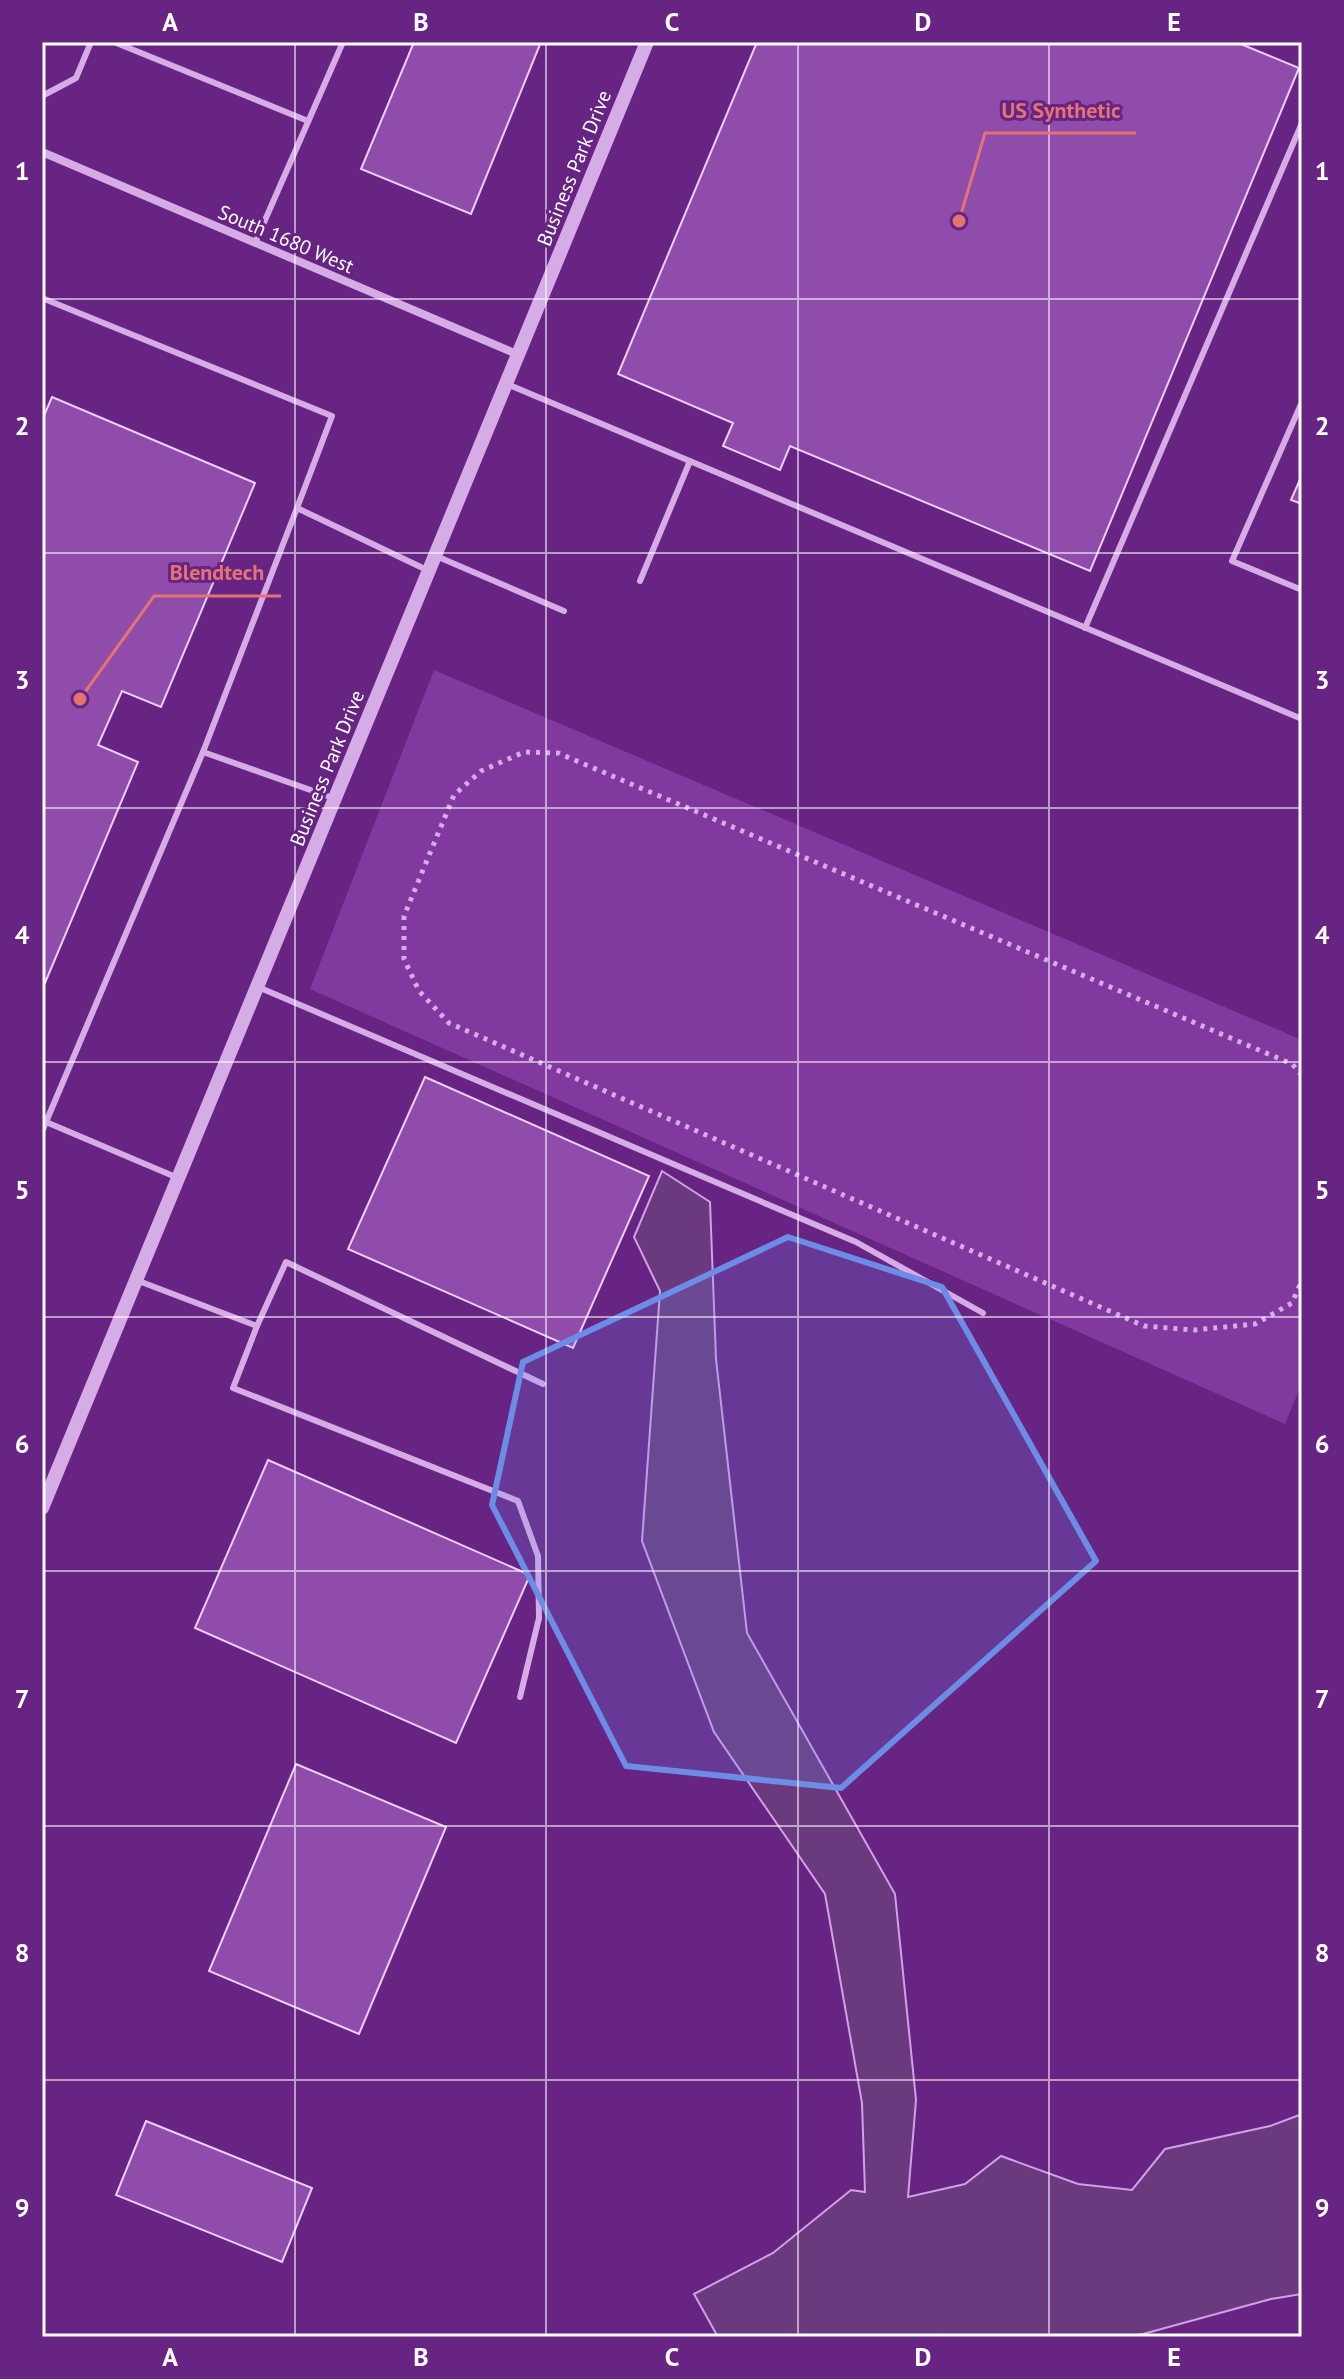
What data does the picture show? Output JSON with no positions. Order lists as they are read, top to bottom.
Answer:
{
  "streets": {
    "street": ["Business Park Drive", "South 1680 West"]
  },
  "crossings": [
    ["Business Park Drive", "South 1680 West"]
  ],
  "places": ["US Synthetic", "Blendtech"],
  "grid": {
    "columns": [
      "A",
      "B",
      "C",
      "D",
      "E"
    ],
    "rows": [
      "1",
      "2",
      "3",
      "4",
      "5",
      "6",
      "7",
      "8",
      "9"
    ]
  }
}
